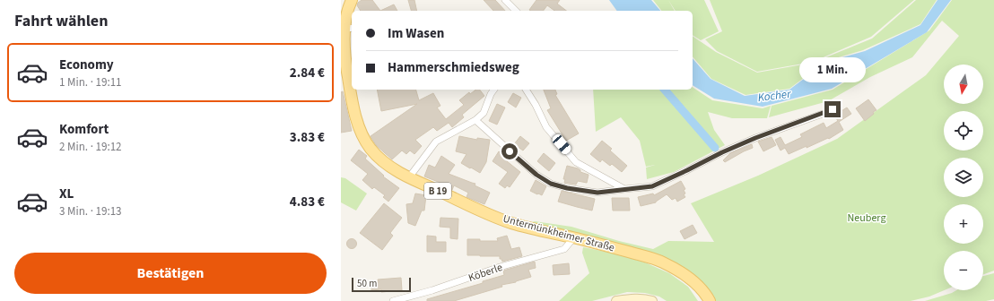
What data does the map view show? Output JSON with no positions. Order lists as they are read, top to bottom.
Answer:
{
  "streets": {
    "main road": ["B 19", "Untermünkheimer Straße"],
    "street": ["Köberle"]
  },
  "crossings": [
    ["Untermünkheimer Straße", "Köberle"]
  ],
  "water": ["Kocher"],
  "parks": ["Neuberg"],
  "scale_bar": "50 m",
  "north": "bottom",
  "page": {
    "heading": "Fahrt wählen",
    "banner": ["Im Wasen", "Hammerschmiedsweg"],
    "list": [
      {
        "name": "Economy",
        "note": "1 Min. · 19:11",
        "value": "2.84 €"
      },
      {
        "name": "Komfort",
        "note": "2 Min. · 19:12",
        "value": "3.83 €"
      },
      {
        "name": "XL",
        "note": "3 Min. · 19:13",
        "value": "4.83 €"
      }
    ],
    "bubble": "1 Min.",
    "map_buttons": ["+", "−"],
    "buttons": "Bestätigen",
    "scale": "50 m"
  }
}
